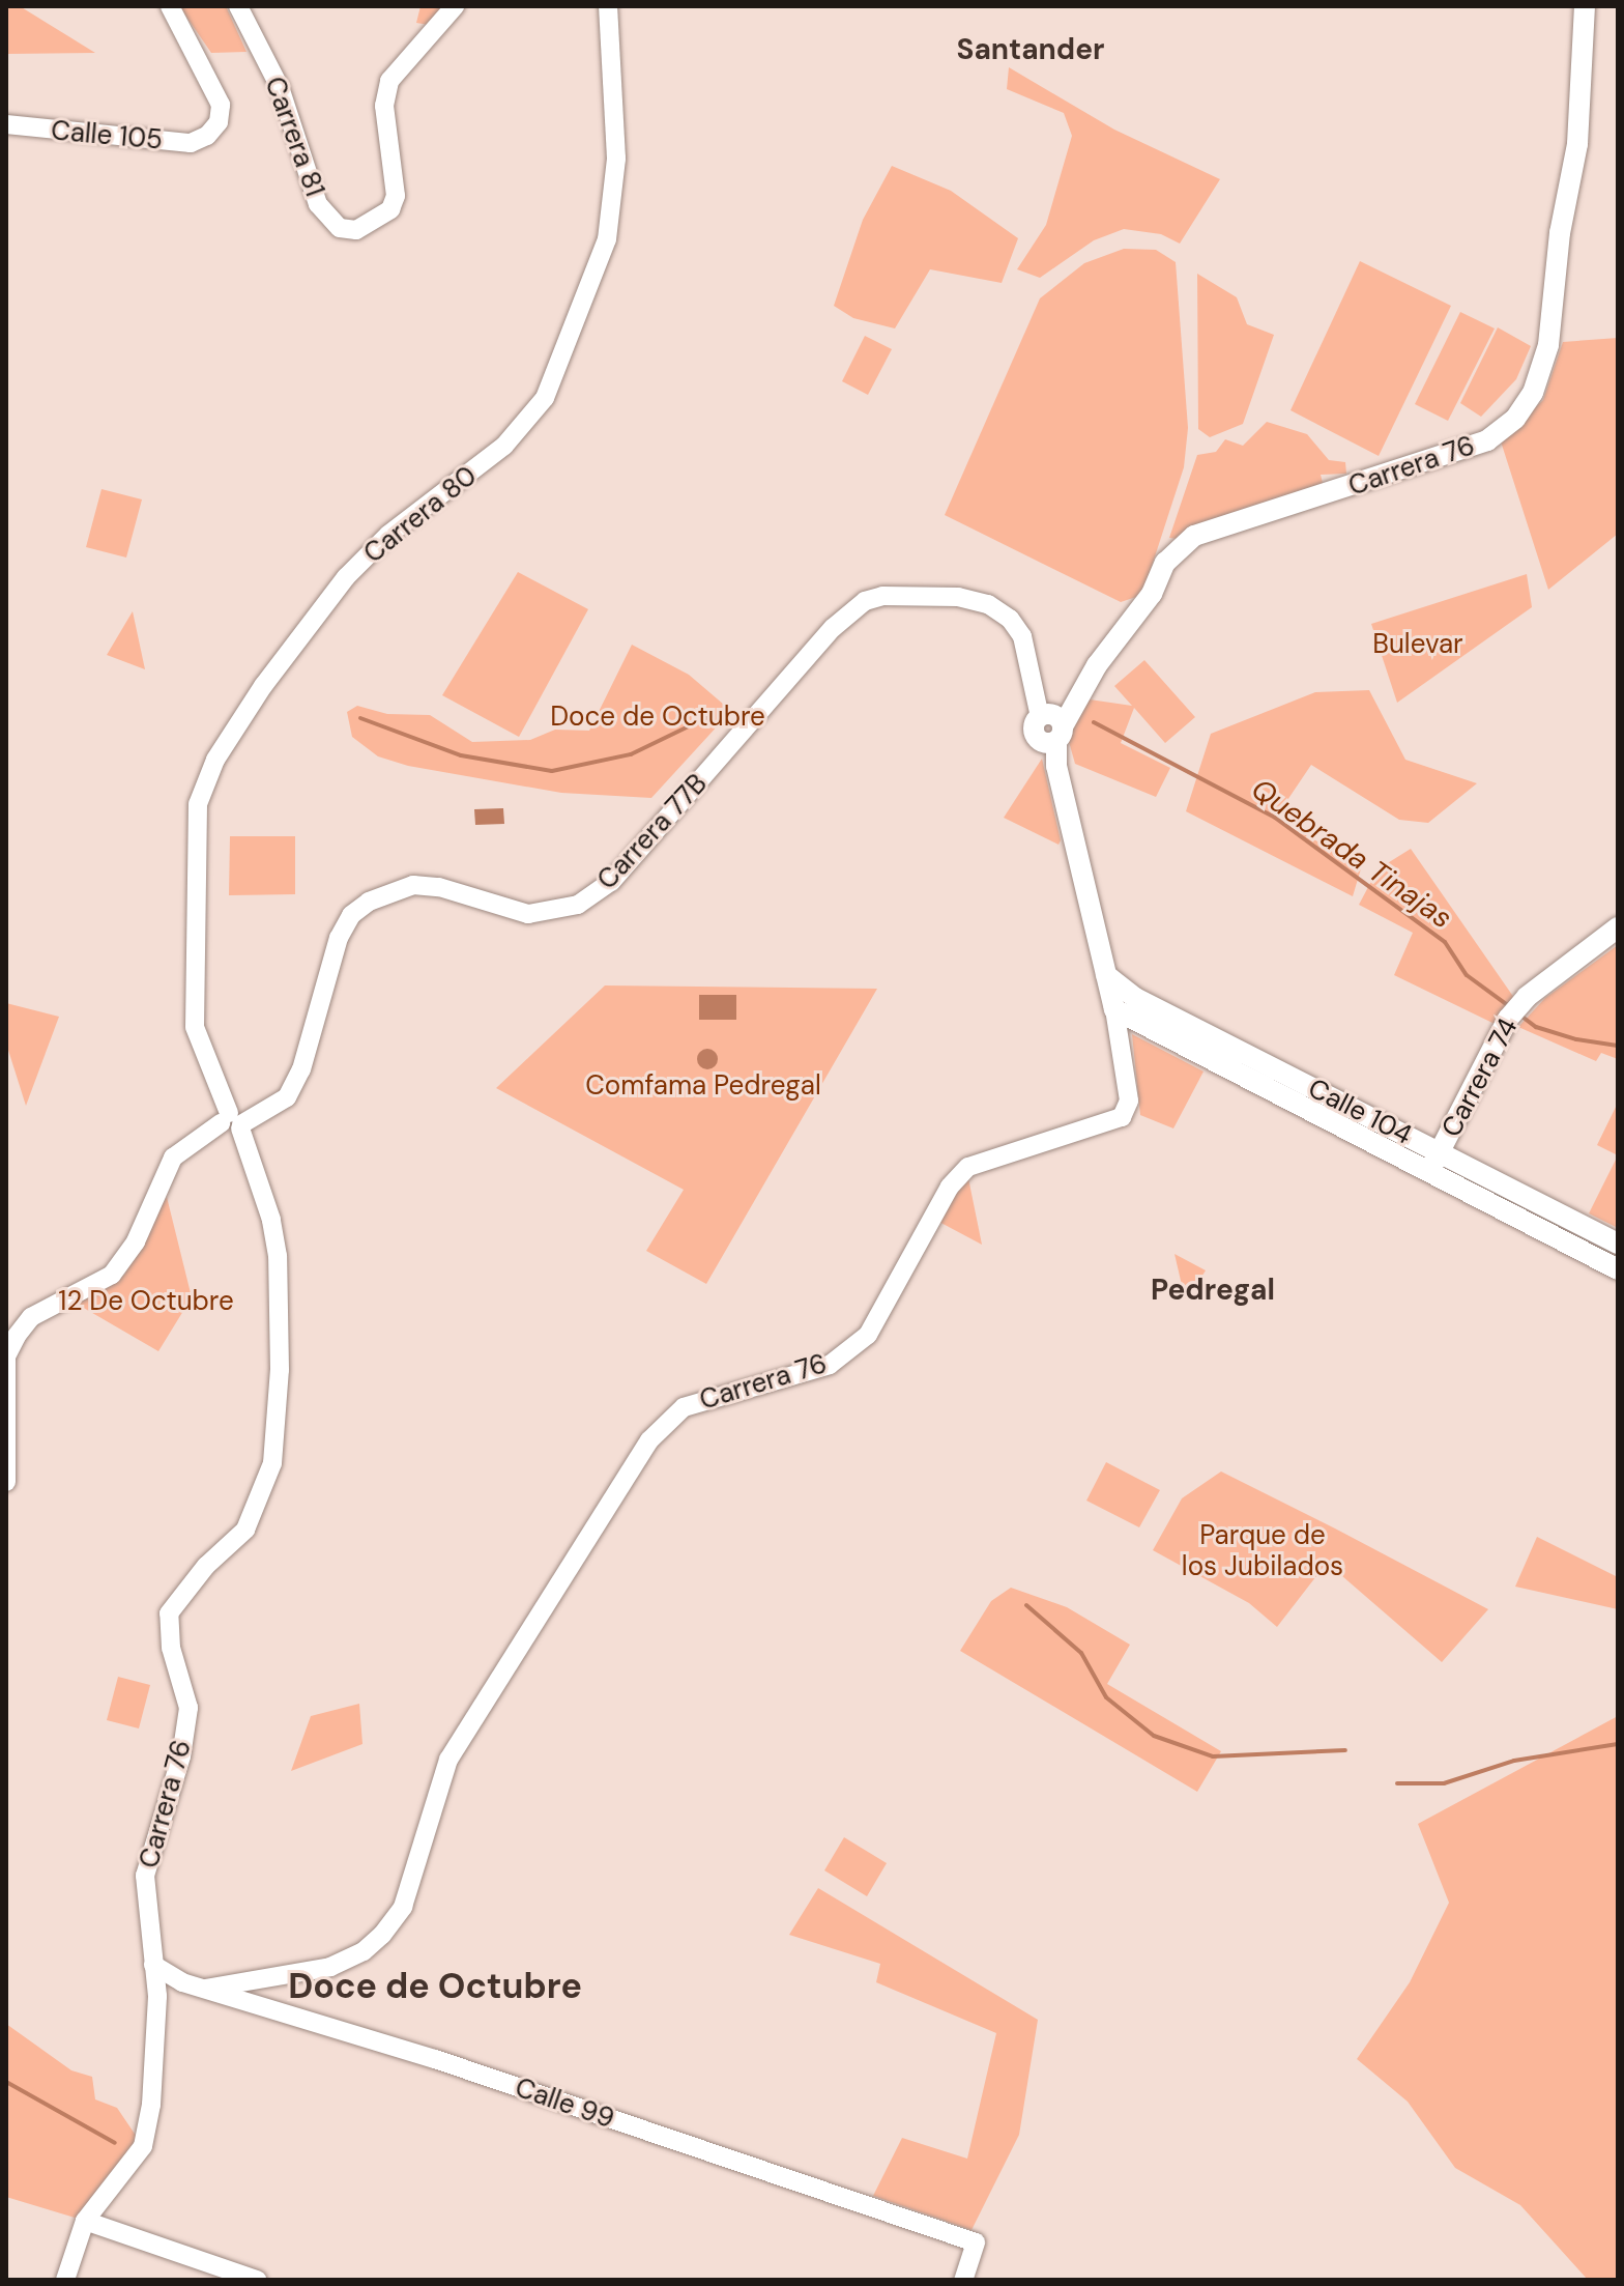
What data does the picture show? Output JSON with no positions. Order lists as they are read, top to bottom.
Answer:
{
  "streets": {
    "main road": ["Carrera 76", "Carrera 74", "Calle 104"],
    "street": [
      "Calle 105",
      "Carrera 81",
      "Carrera 80",
      "Carrera 77B",
      "Calle 99"
    ]
  },
  "crossings": [
    ["Carrera 76", "Carrera 80"],
    ["Carrera 76", "Carrera 77B"],
    ["Carrera 76", "Calle 104"],
    ["Carrera 76", "Calle 99"],
    ["Carrera 80", "Carrera 77B"],
    ["Carrera 74", "Calle 104"]
  ],
  "districts": ["Santander", "Pedregal", "Doce de Octubre"],
  "water": ["Quebrada Tinajas"],
  "parks": [
    "Bulevar",
    "Doce de Octubre",
    "Comfama Pedregal",
    "12 De Octubre",
    "Parque de los Jubilados"
  ]
}
